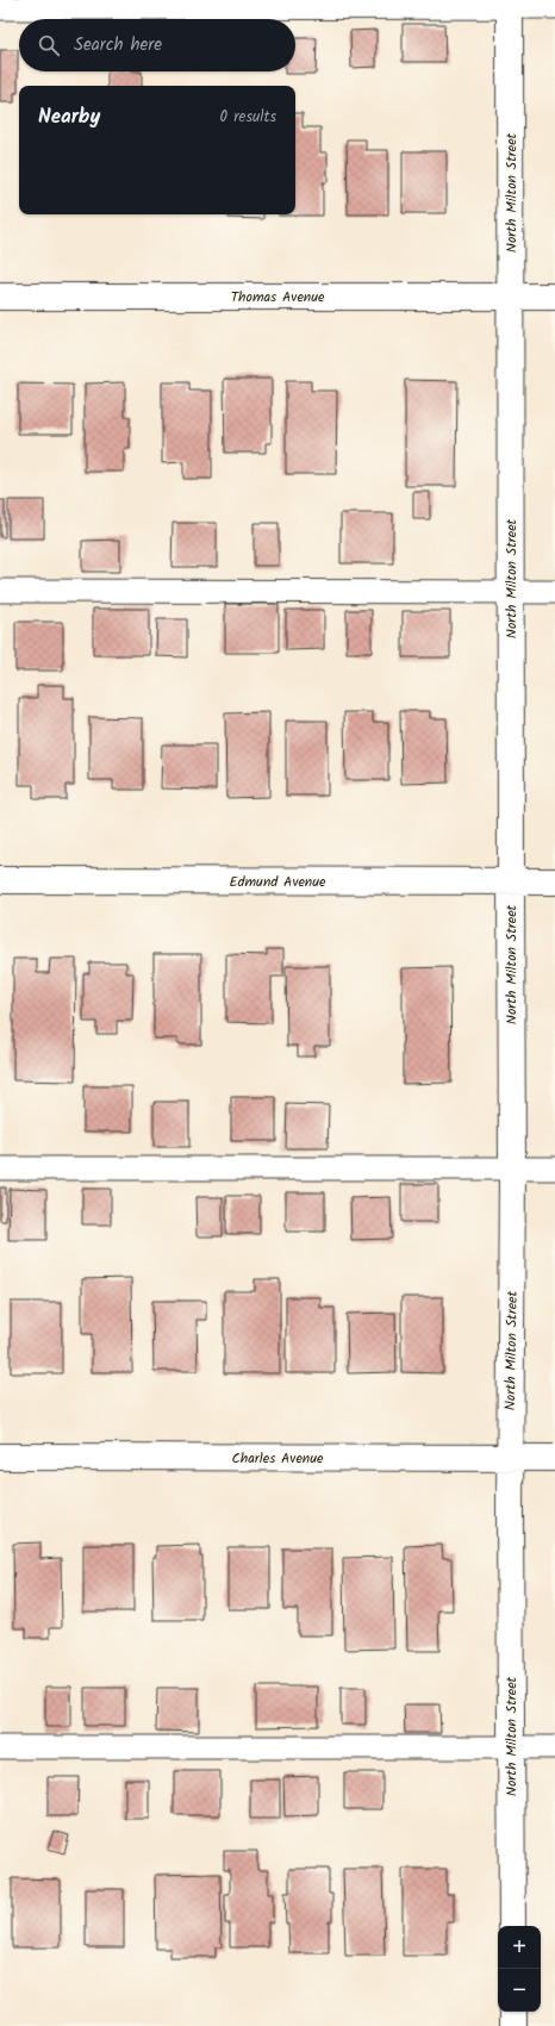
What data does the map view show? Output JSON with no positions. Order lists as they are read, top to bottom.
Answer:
{
  "streets": {
    "street": [
      "North Milton Street",
      "Thomas Avenue",
      "Edmund Avenue",
      "Charles Avenue"
    ]
  },
  "crossings": [
    ["North Milton Street", "Thomas Avenue"],
    ["North Milton Street", "Edmund Avenue"],
    ["North Milton Street", "Charles Avenue"]
  ],
  "page": {
    "search": "Search here",
    "heading": ["Nearby", "0 results"],
    "map_buttons": ["+", "−"]
  }
}
